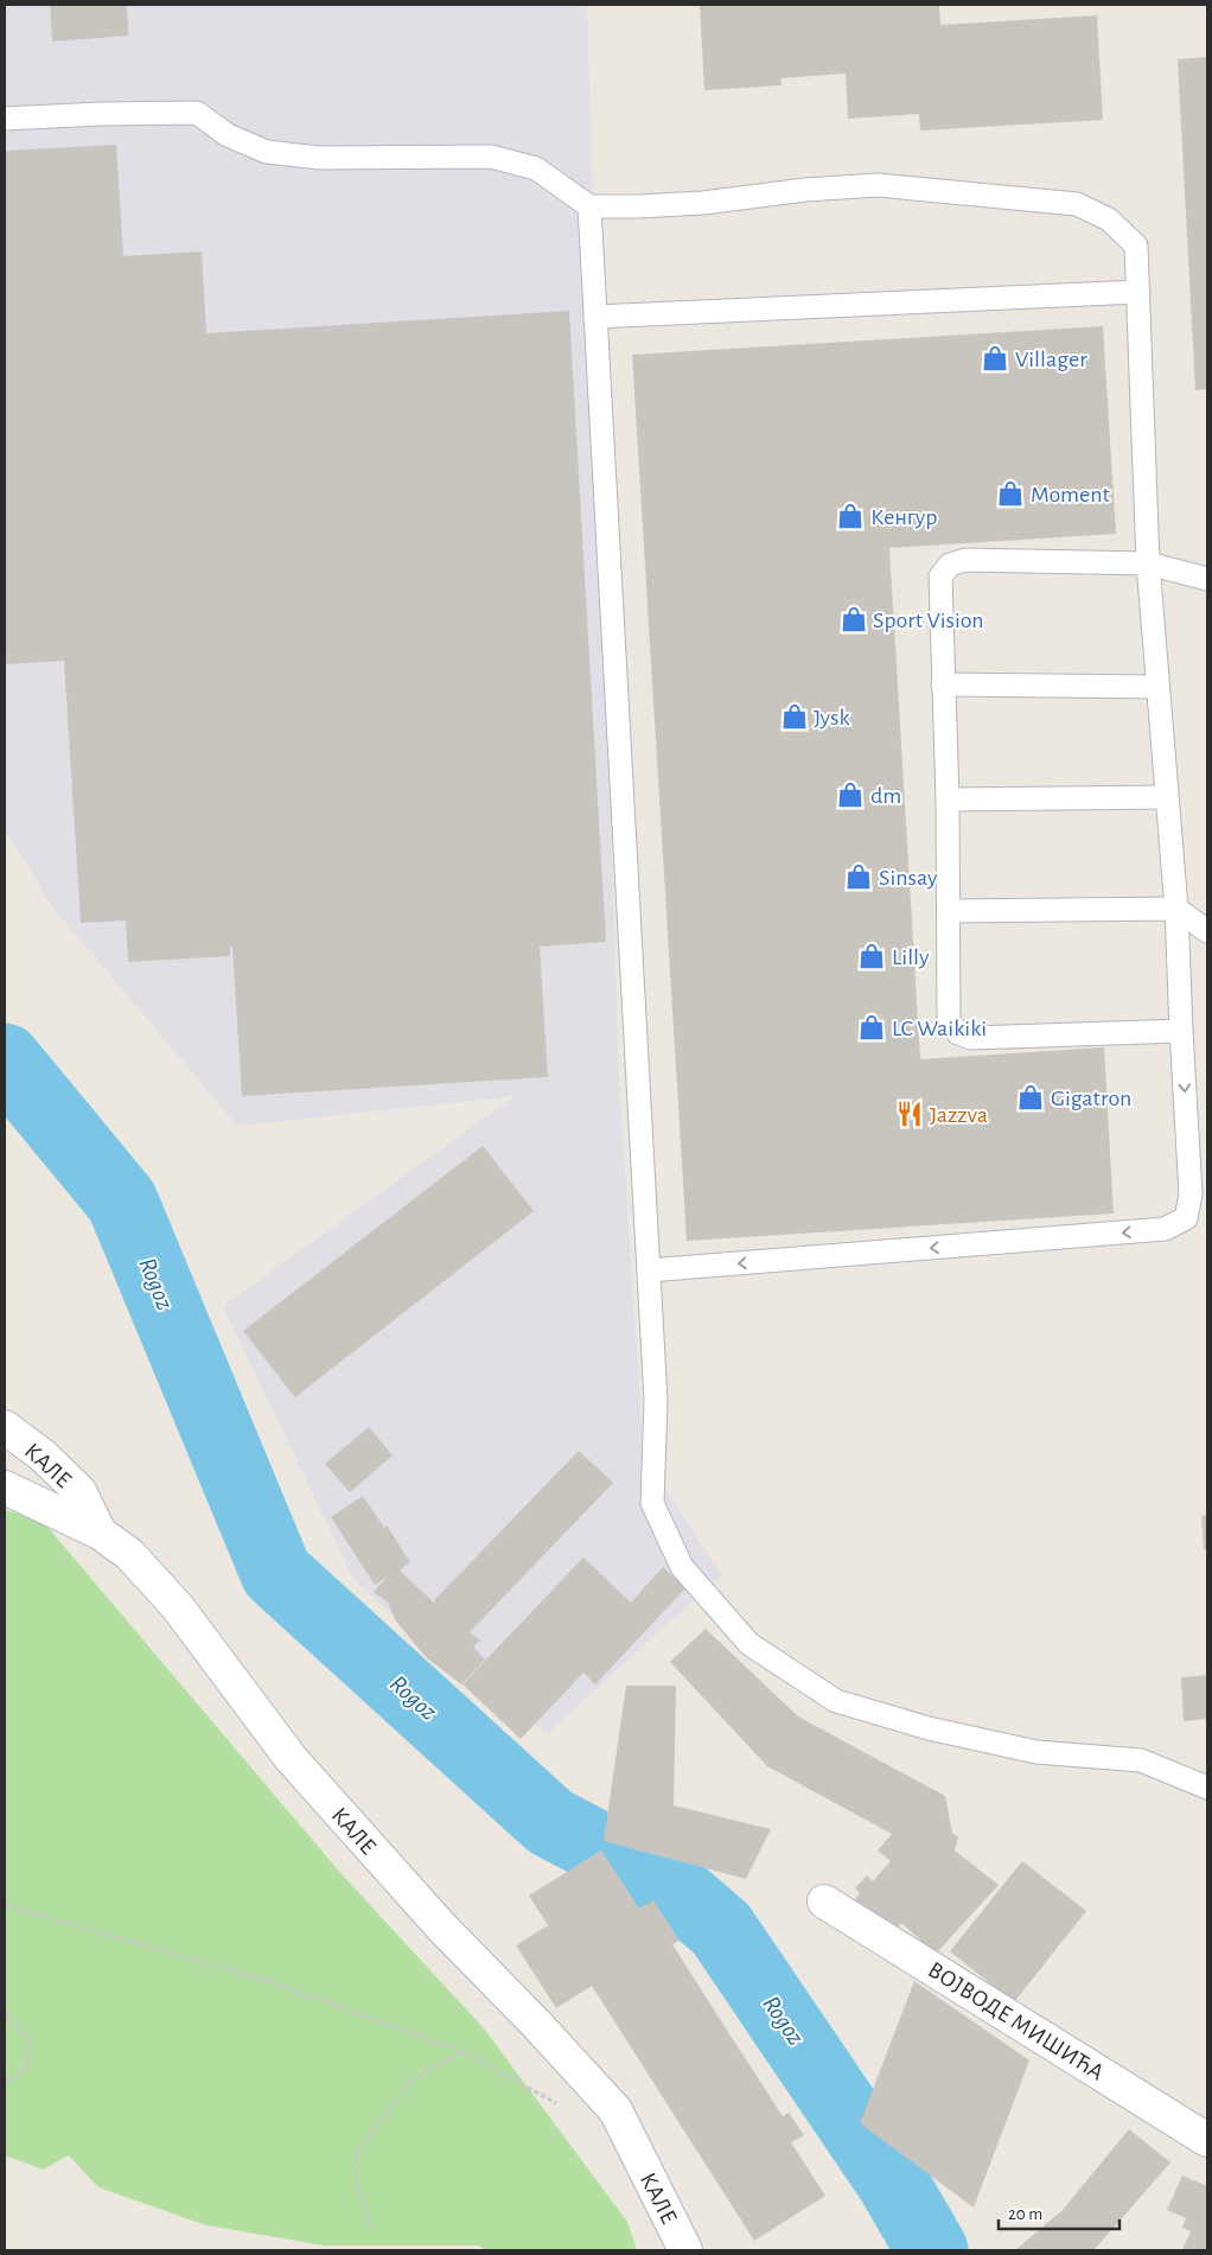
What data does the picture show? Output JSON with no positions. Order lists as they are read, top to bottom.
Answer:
{
  "streets": {
    "street": ["КАЛЕ", "ВОЈВОДЕ МИШИЋА"]
  },
  "water": ["Rogoz"],
  "places": {
    "shop": [
      "Villager",
      "Moment",
      "Кенгур",
      "Sport Vision",
      "Jysk",
      "dm",
      "Sinsay",
      "Lilly",
      "LC Waikiki",
      "Gigatron"
    ],
    "restaurant": ["Jazzva"]
  },
  "scale_bar": "20 m"
}
